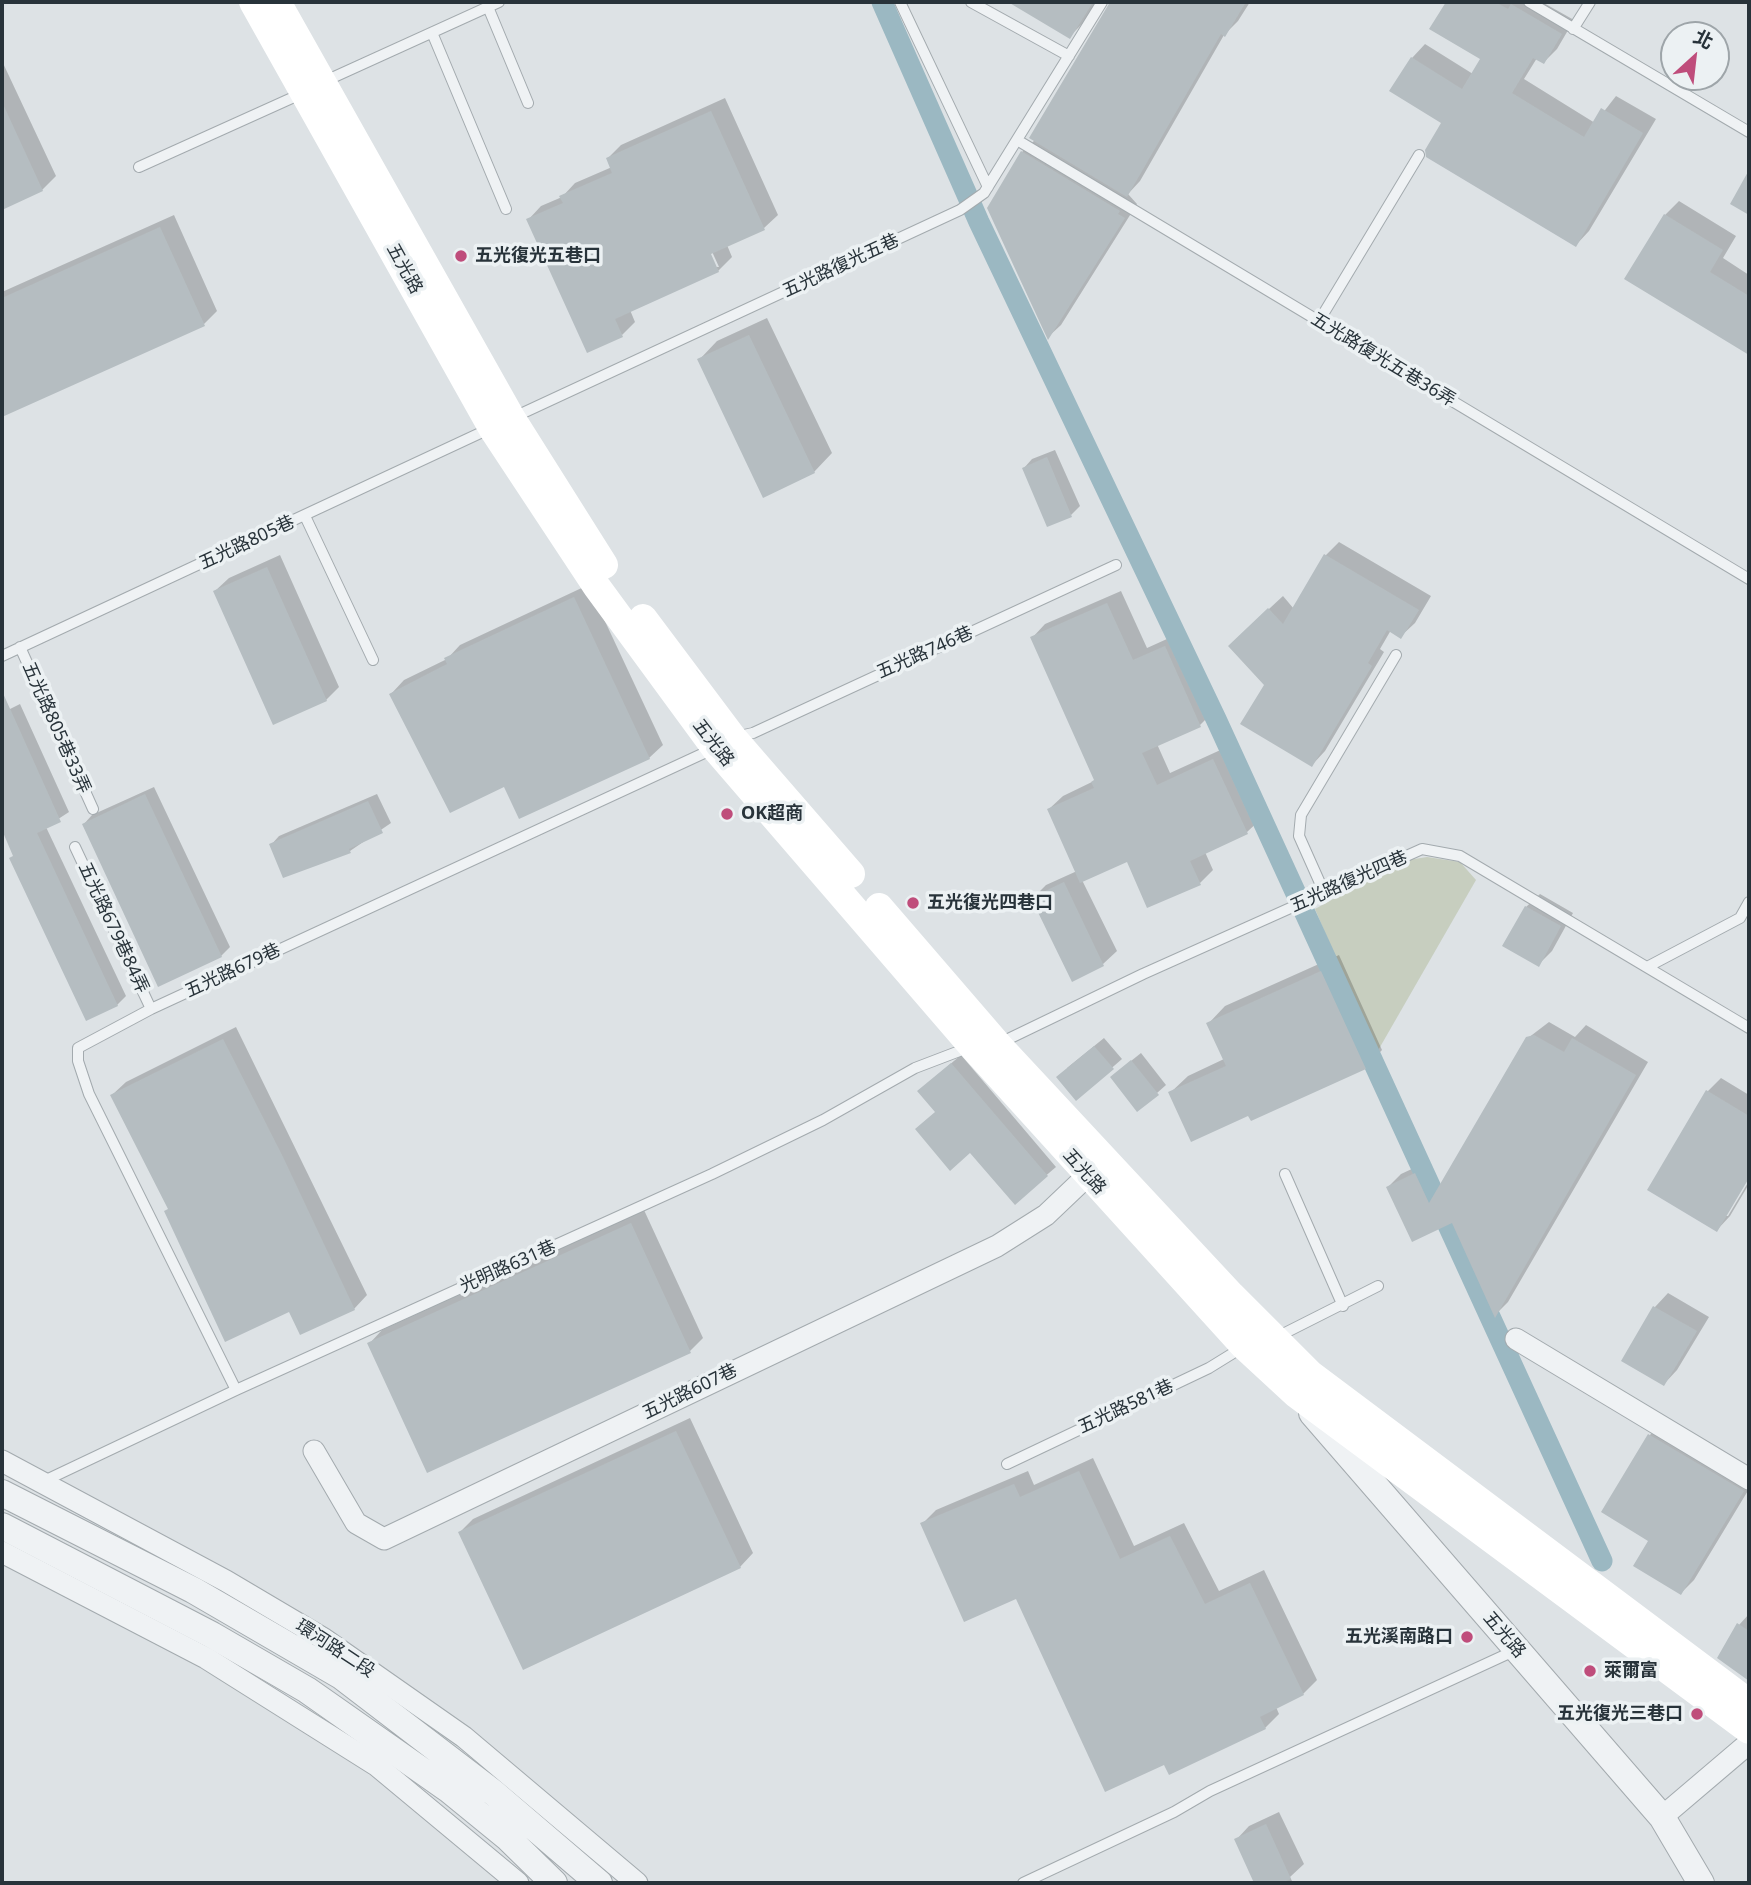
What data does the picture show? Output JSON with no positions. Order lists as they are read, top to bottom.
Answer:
{
  "streets": {
    "main road": ["五光路"],
    "street": ["五光路607巷", "環河路二段"],
    "lane": [
      "五光路復光五巷",
      "五光路復光五巷36弄",
      "五光路805巷",
      "五光路746巷",
      "五光路805巷33弄",
      "五光路復光四巷",
      "五光路679巷84弄",
      "五光路679巷",
      "光明路631巷",
      "五光路581巷"
    ]
  },
  "crossings": [
    ["五光路復光五巷", "五光路"],
    ["五光路復光五巷", "五光路復光五巷36弄"],
    ["五光路復光五巷", "五光路805巷"],
    ["五光路", "五光路805巷"],
    ["五光路", "五光路746巷"],
    ["五光路", "五光路復光四巷"],
    ["五光路", "五光路679巷"],
    ["五光路", "光明路631巷"],
    ["五光路", "五光路607巷"],
    ["五光路", "五光路581巷"],
    ["五光路805巷", "五光路805巷33弄"],
    ["五光路746巷", "五光路679巷"],
    ["五光路復光四巷", "光明路631巷"],
    ["五光路679巷84弄", "五光路679巷"],
    ["五光路679巷", "光明路631巷"],
    ["光明路631巷", "環河路二段"]
  ],
  "places": [
    "五光復光五巷口",
    "OK超商",
    "五光復光四巷口",
    "五光溪南路口",
    "萊爾富",
    "五光復光三巷口"
  ],
  "north": "top right"
}
